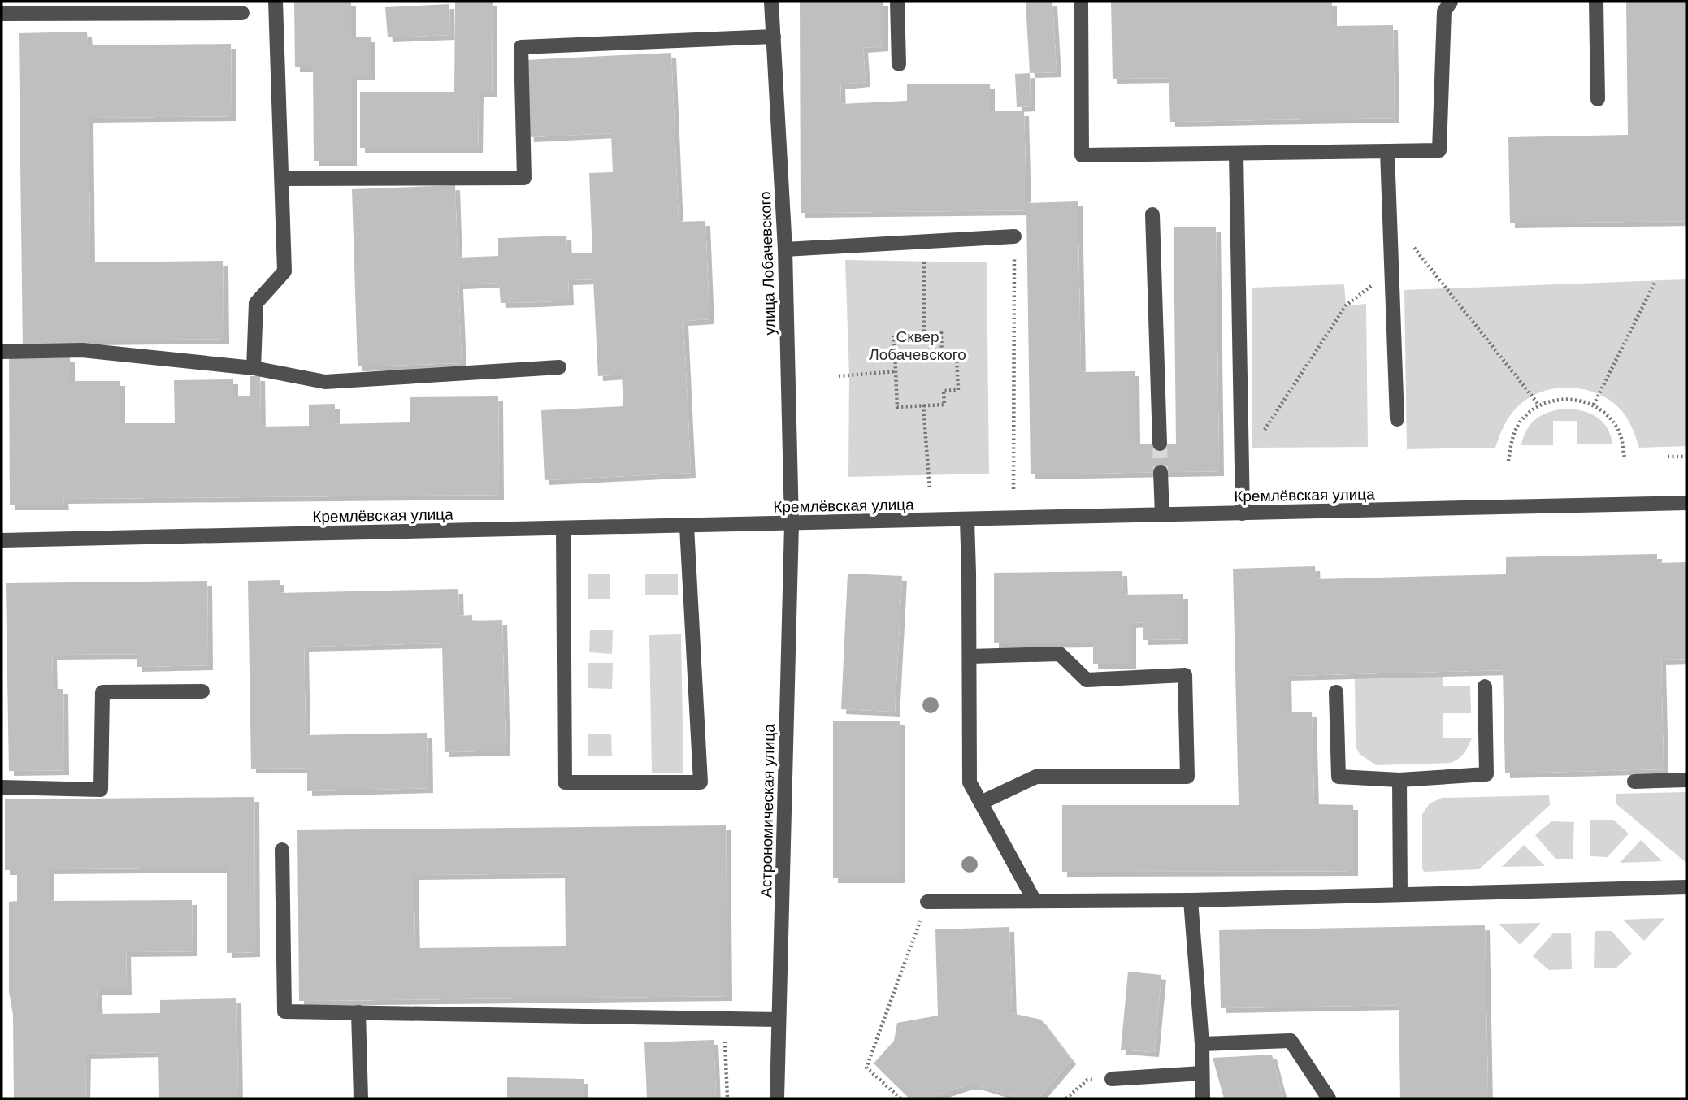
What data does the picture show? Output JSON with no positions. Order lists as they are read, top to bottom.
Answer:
{
  "streets": {
    "street": ["улица Лобачевского", "Кремлёвская улица", "Астрономическая улица"]
  },
  "crossings": [
    ["улица Лобачевского", "Кремлёвская улица"],
    ["улица Лобачевского", "Астрономическая улица"],
    ["Кремлёвская улица", "Астрономическая улица"]
  ],
  "parks": ["Сквер Лобачевского"]
}
